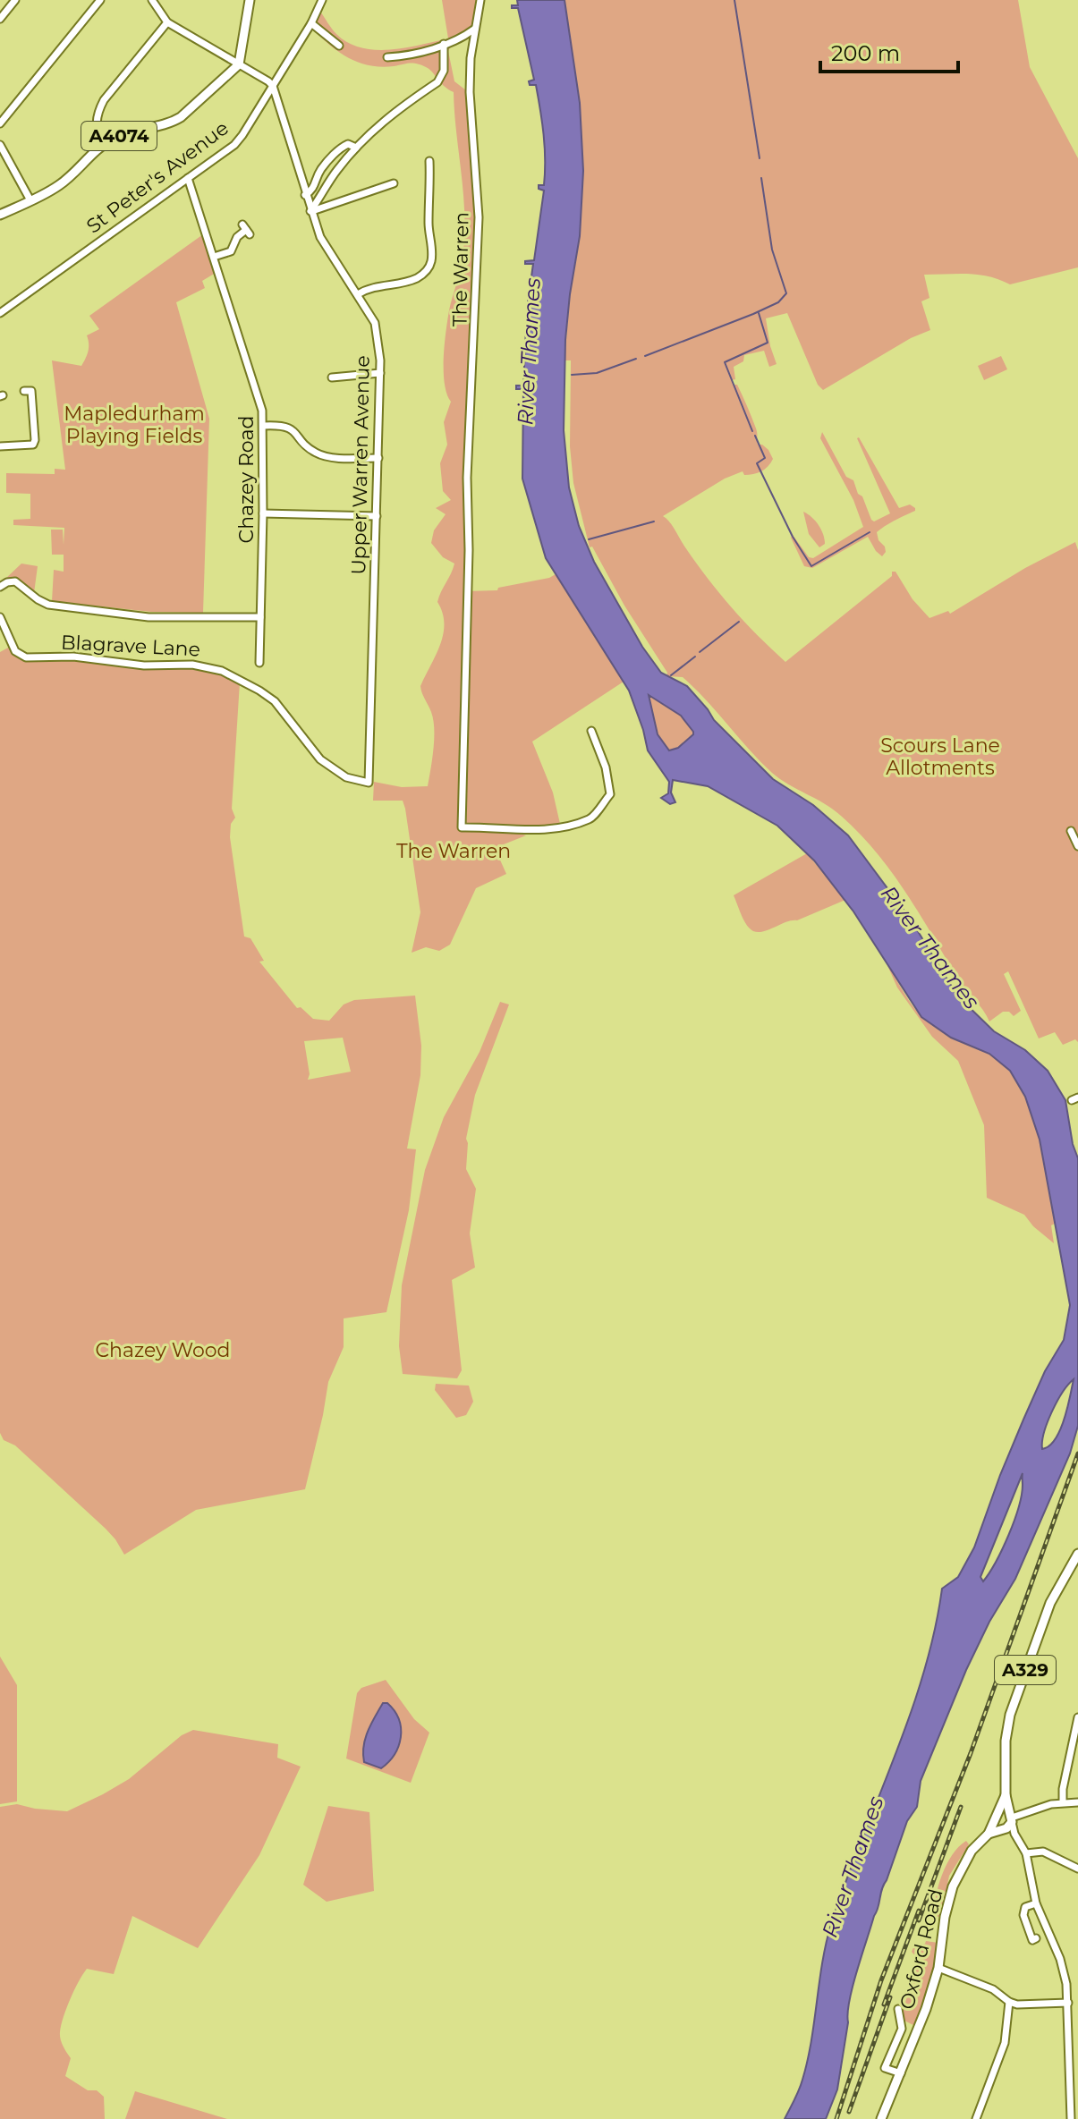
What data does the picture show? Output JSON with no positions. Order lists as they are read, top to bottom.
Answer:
{
  "streets": {
    "main road": ["A4074", "A329", "Oxford Road"],
    "street": [
      "St Peter's Avenue",
      "The Warren",
      "Upper Warren Avenue",
      "Chazey Road",
      "Blagrave Lane"
    ]
  },
  "crossings": [
    ["St Peter's Avenue", "Upper Warren Avenue"],
    ["St Peter's Avenue", "Chazey Road"],
    ["Upper Warren Avenue", "Blagrave Lane"]
  ],
  "water": ["River Thames"],
  "parks": [
    "Mapledurham Playing Fields",
    "Scours Lane Allotments",
    "The Warren",
    "Chazey Wood"
  ],
  "scale_bar": "200 m"
}
